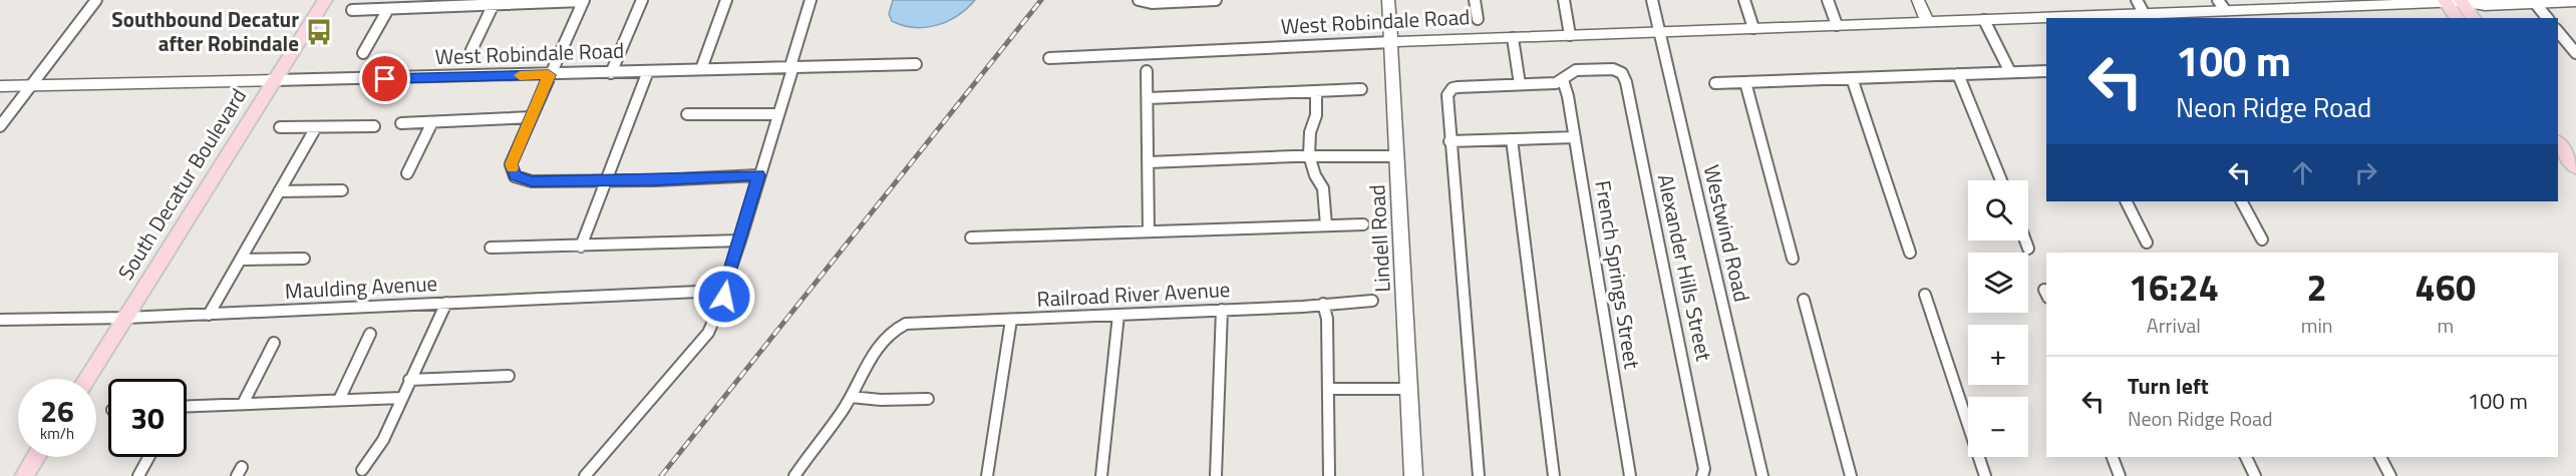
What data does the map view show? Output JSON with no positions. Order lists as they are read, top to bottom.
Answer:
{
  "streets": {
    "main road": ["South Decatur Boulevard"],
    "street": [
      "West Robindale Road",
      "Westwind Road",
      "Lindell Road",
      "Alexander Hills Street",
      "French Springs Street",
      "Maulding Avenue",
      "Railroad River Avenue"
    ]
  },
  "crossings": [
    ["West Robindale Road", "South Decatur Boulevard"],
    ["West Robindale Road", "Westwind Road"],
    ["West Robindale Road", "Lindell Road"],
    ["South Decatur Boulevard", "Maulding Avenue"],
    ["Alexander Hills Street", "French Springs Street"]
  ],
  "places": {
    "bus stop": ["Southbound Decatur after Robindale"]
  },
  "page": {
    "turn": ["100 m", "Neon Ridge Road"],
    "map_buttons": ["+", "−"],
    "eta": [
      "16:24",
      "Arrival",
      "2",
      "min",
      "460",
      "m"
    ],
    "list": [
      {
        "name": "Turn left",
        "note": "Neon Ridge Road",
        "value": "100 m"
      }
    ],
    "speed": "26 km/h",
    "limit": "30"
  }
}
